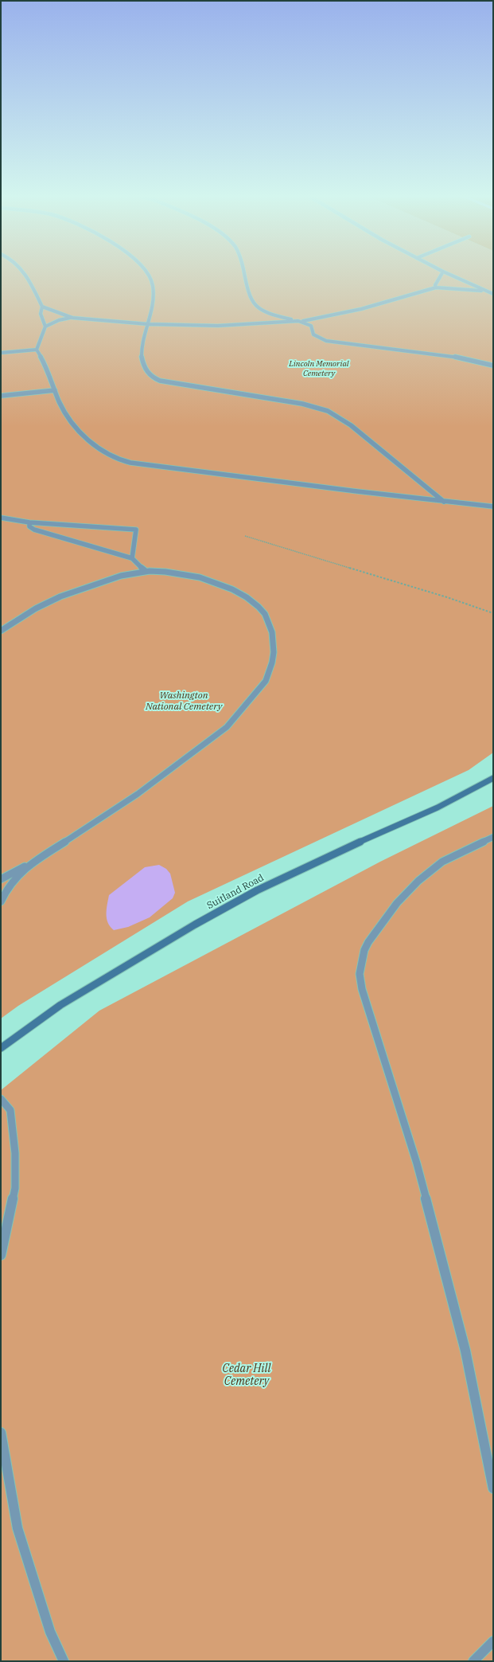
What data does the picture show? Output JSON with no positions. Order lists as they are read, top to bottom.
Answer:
{
  "streets": {
    "main road": ["Suitland Road"]
  },
  "parks": ["Lincoln Memorial Cemetery", "Washington National Cemetery", "Cedar Hill Cemetery"]
}
